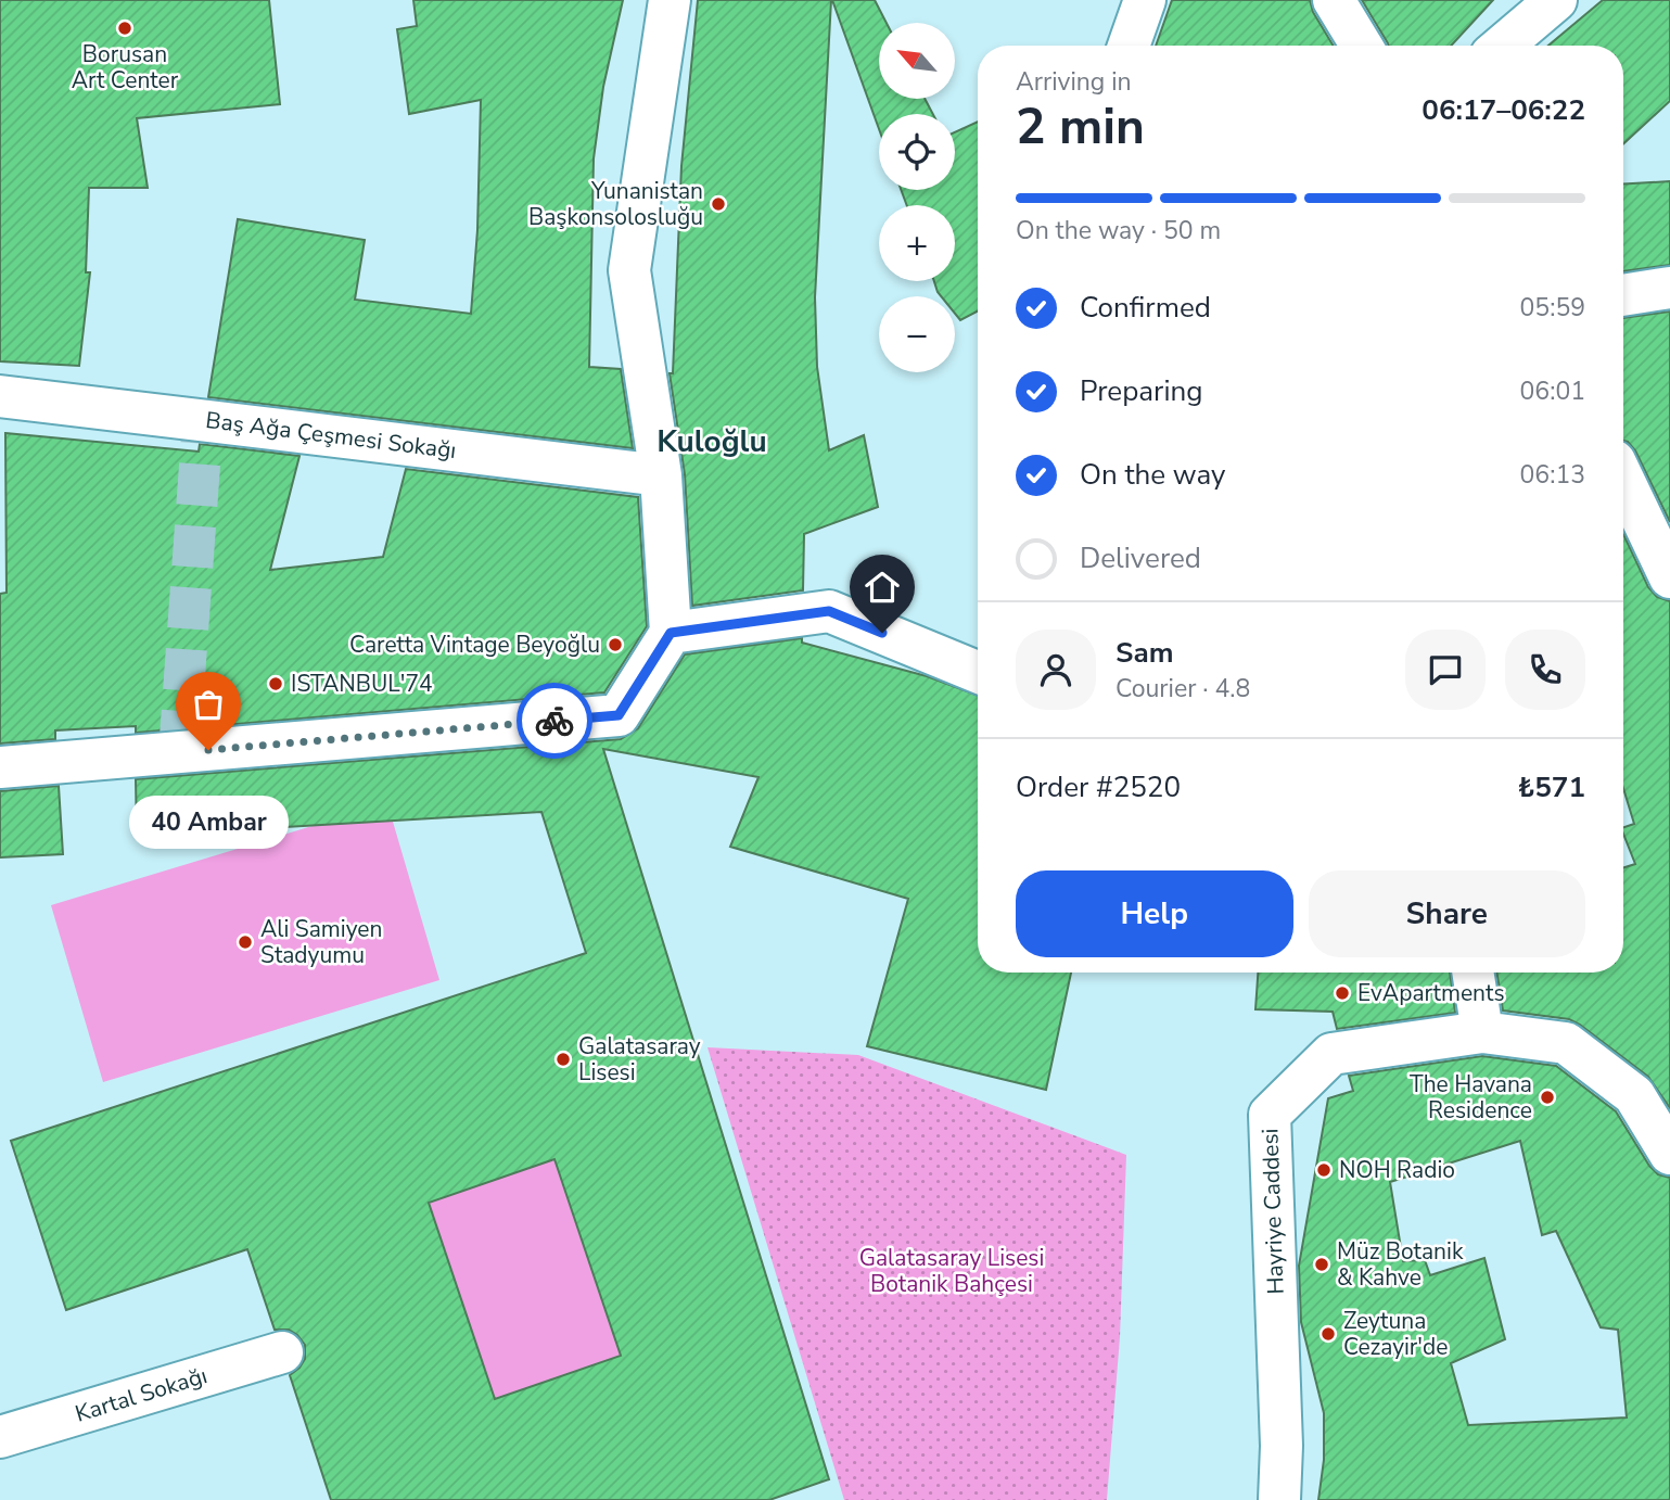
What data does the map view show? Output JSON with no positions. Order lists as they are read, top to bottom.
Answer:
{
  "streets": {
    "street": ["Baş Ağa Çeşmesi Sokağı", "Hayriye Caddesi", "Kartal Sokağı"]
  },
  "districts": ["Kuloğlu"],
  "parks": ["Galatasaray Lisesi Botanik Bahçesi"],
  "places": [
    "Borusan Art Center",
    "Yunanistan Başkonsolosluğu",
    "Caretta Vintage Beyoğlu",
    "ISTANBUL'74",
    "40 Ambar",
    "Ali Samiyen Stadyumu",
    "EvApartments",
    "Galatasaray Lisesi",
    "The Havana Residence",
    "NOH Radio",
    "Müz Botanik & Kahve",
    "Zeytuna Cezayir'de"
  ],
  "north": "top left",
  "page": {
    "map_buttons": ["+", "−"],
    "heading": ["2 min", "Arriving in", "06:17–06:22"],
    "panel": [
      "Sam",
      "Courier · 4.8",
      "Order #2520",
      "₺571"
    ],
    "bar": "On the way · 50 m",
    "list": [
      ["Confirmed", "05:59"],
      ["Preparing", "06:01"],
      ["On the way", "06:13"],
      "Delivered"
    ],
    "bubble": "40 Ambar",
    "buttons": ["Help", "Share"]
  }
}
